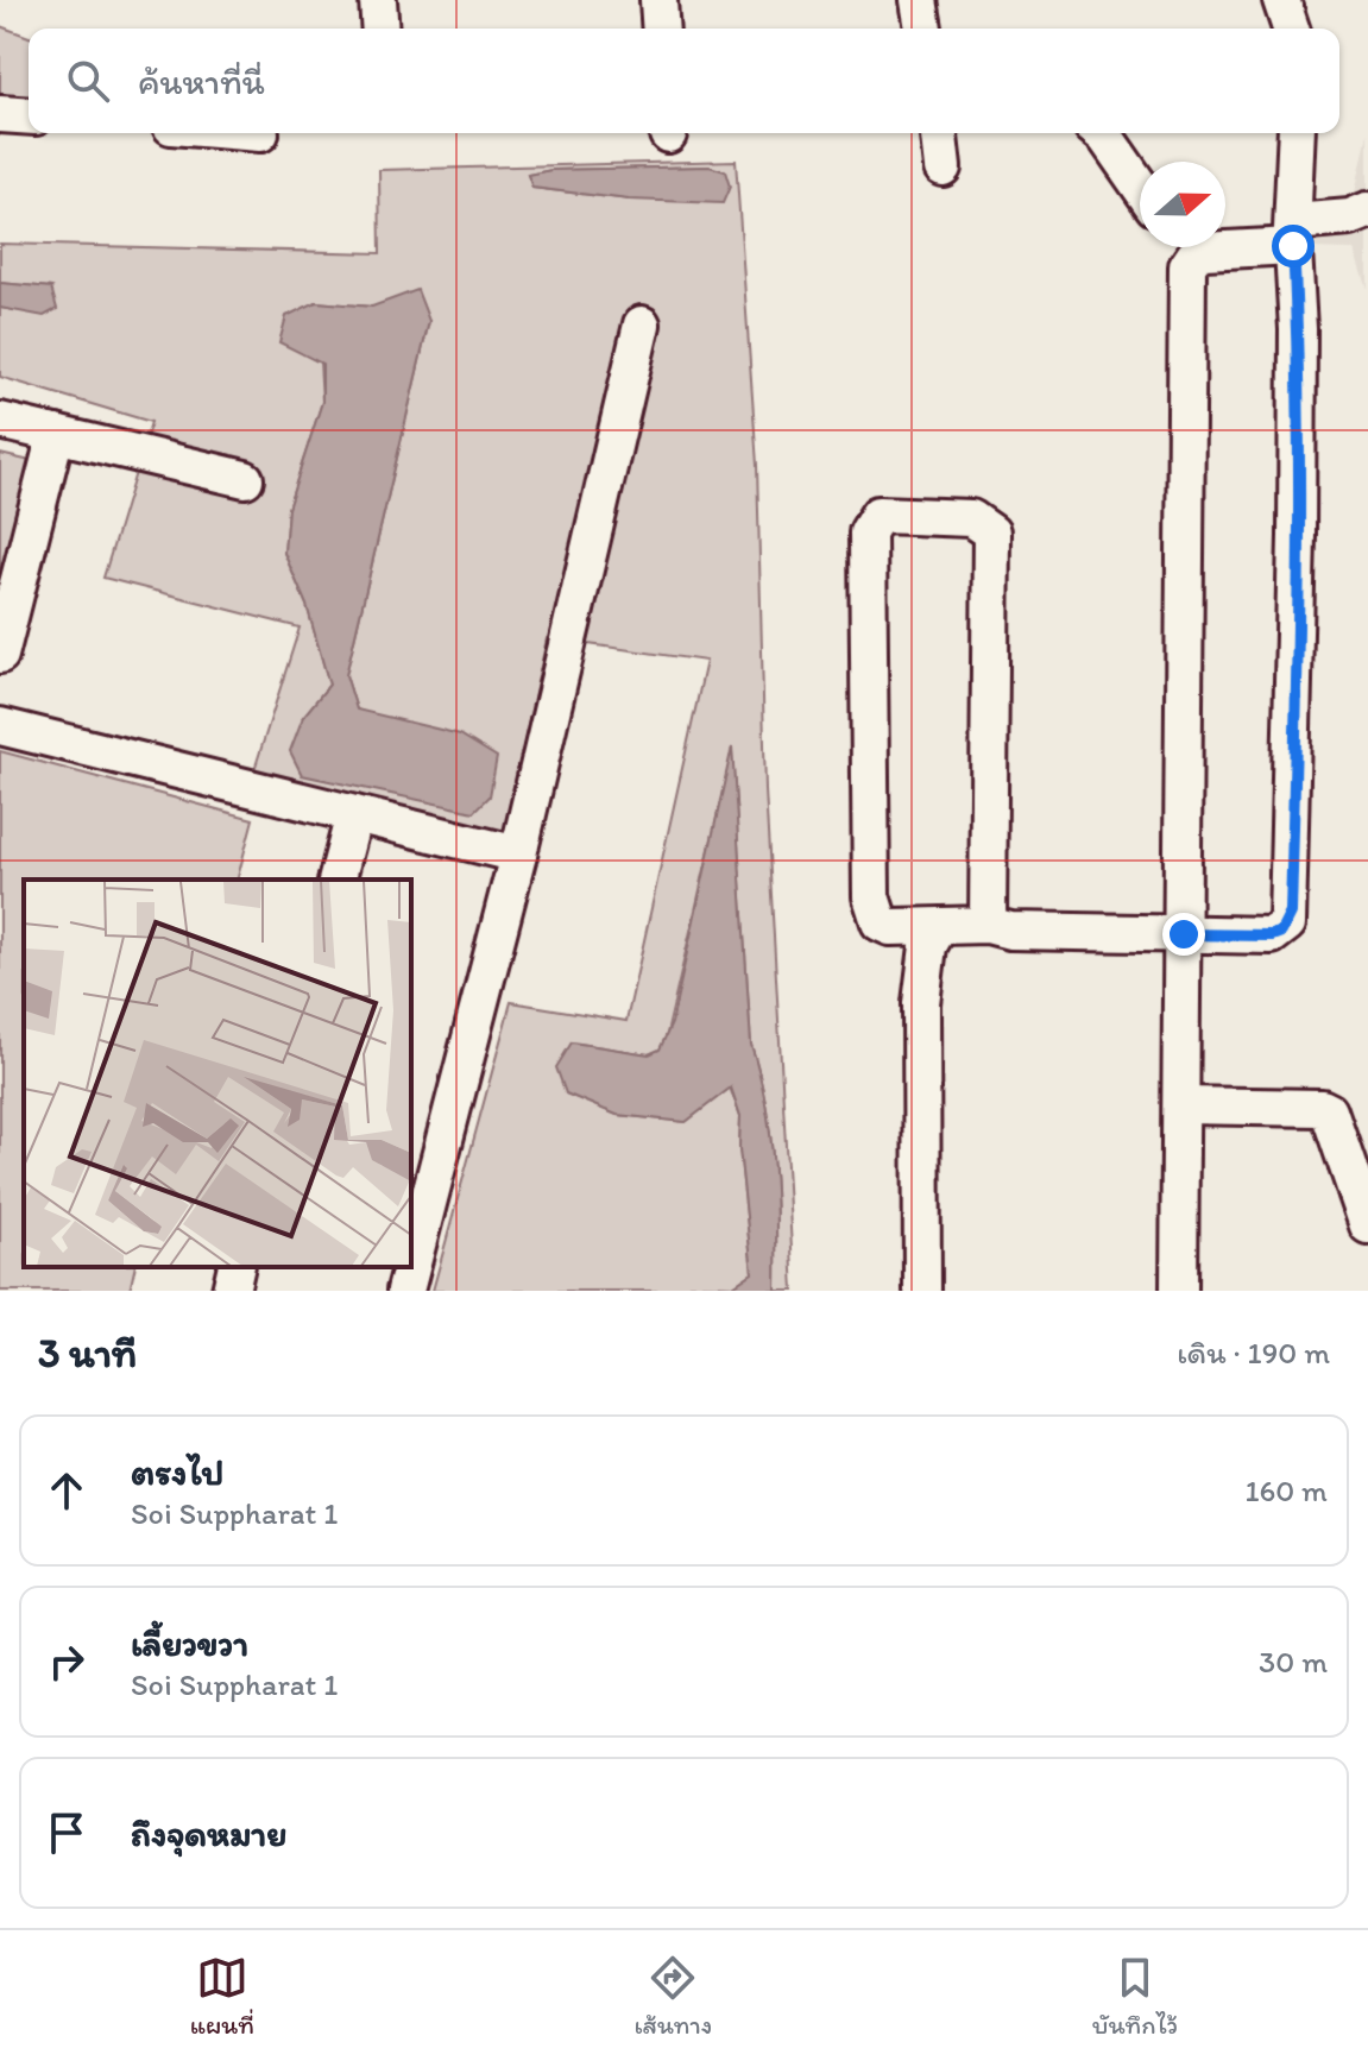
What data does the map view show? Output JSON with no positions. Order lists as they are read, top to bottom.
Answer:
{
  "north": "right",
  "page": {
    "search": "ค้นหาที่นี่",
    "heading": ["3 นาที", "เดิน · 190 m"],
    "list": [
      ["ตรงไป", "Soi Suppharat 1", "160 m"],
      ["เลี้ยวขวา", "Soi Suppharat 1", "30 m"],
      "ถึงจุดหมาย"
    ],
    "nav": ["แผนที่", "เส้นทาง", "บันทึกไว้"]
  }
}
